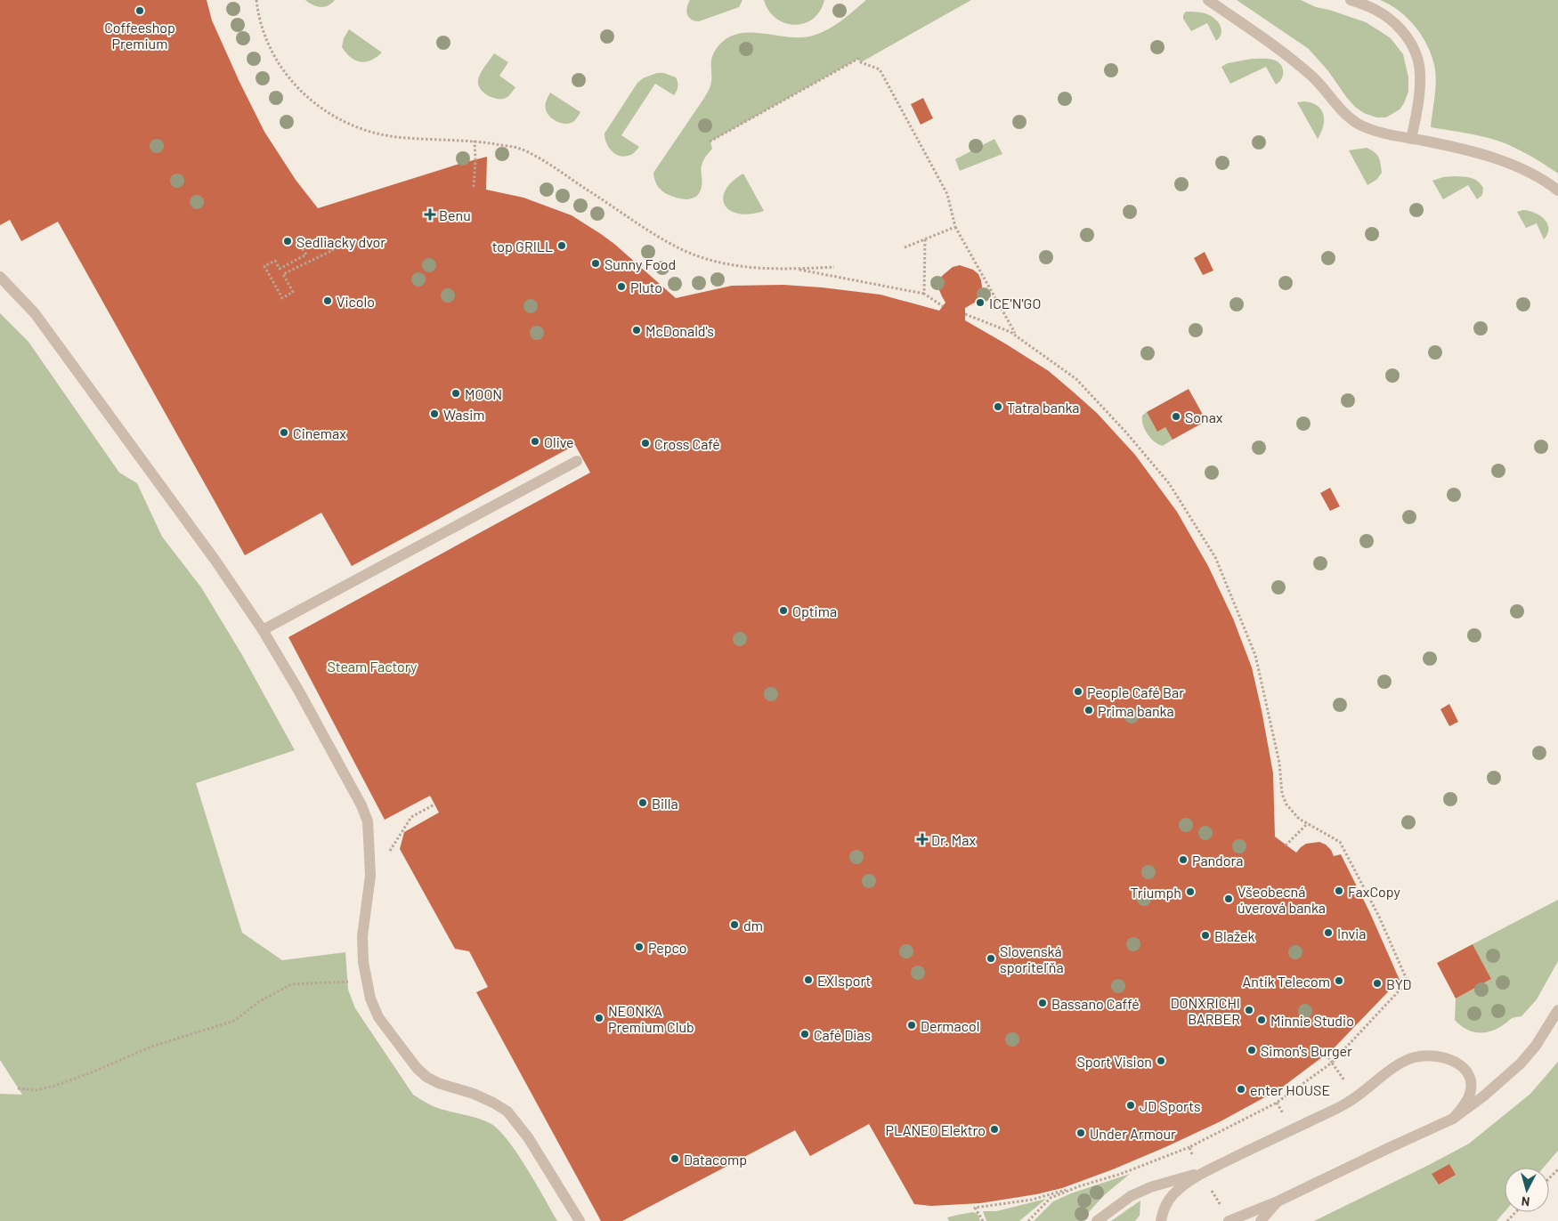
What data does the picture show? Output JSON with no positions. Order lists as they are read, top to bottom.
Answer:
{
  "parks": ["Steam Factory"],
  "places": {
    "other": [
      "Coffeeshop Premium",
      "Sedliacky dvor",
      "top GRILL",
      "Sunny Food",
      "Pluto",
      "Vicolo",
      "ICE'N'GO",
      "McDonald's",
      "MOON",
      "Tatra banka",
      "Wasim",
      "Sonax",
      "Cinemax",
      "Olive",
      "Cross Café",
      "Optima",
      "People Café Bar",
      "Prima banka",
      "Billa",
      "Pandora",
      "FaxCopy",
      "Triumph",
      "Všeobecná úverová banka",
      "dm",
      "Invia",
      "Blažek",
      "Pepco",
      "Slovenská sporiteľňa",
      "EXIsport",
      "Antik Telecom",
      "BYD",
      "Bassano Caffé",
      "DONXRICHI BARBER",
      "NEONKA Premium Club",
      "Minnie Studio",
      "Dermacol",
      "Café Dias",
      "Simon's Burger",
      "Sport Vision",
      "enter HOUSE",
      "JD Sports",
      "PLANEO Elektro",
      "Under Armour",
      "Datacomp"
    ],
    "health": ["Benu", "Dr. Max"]
  },
  "north": "bottom"
}
